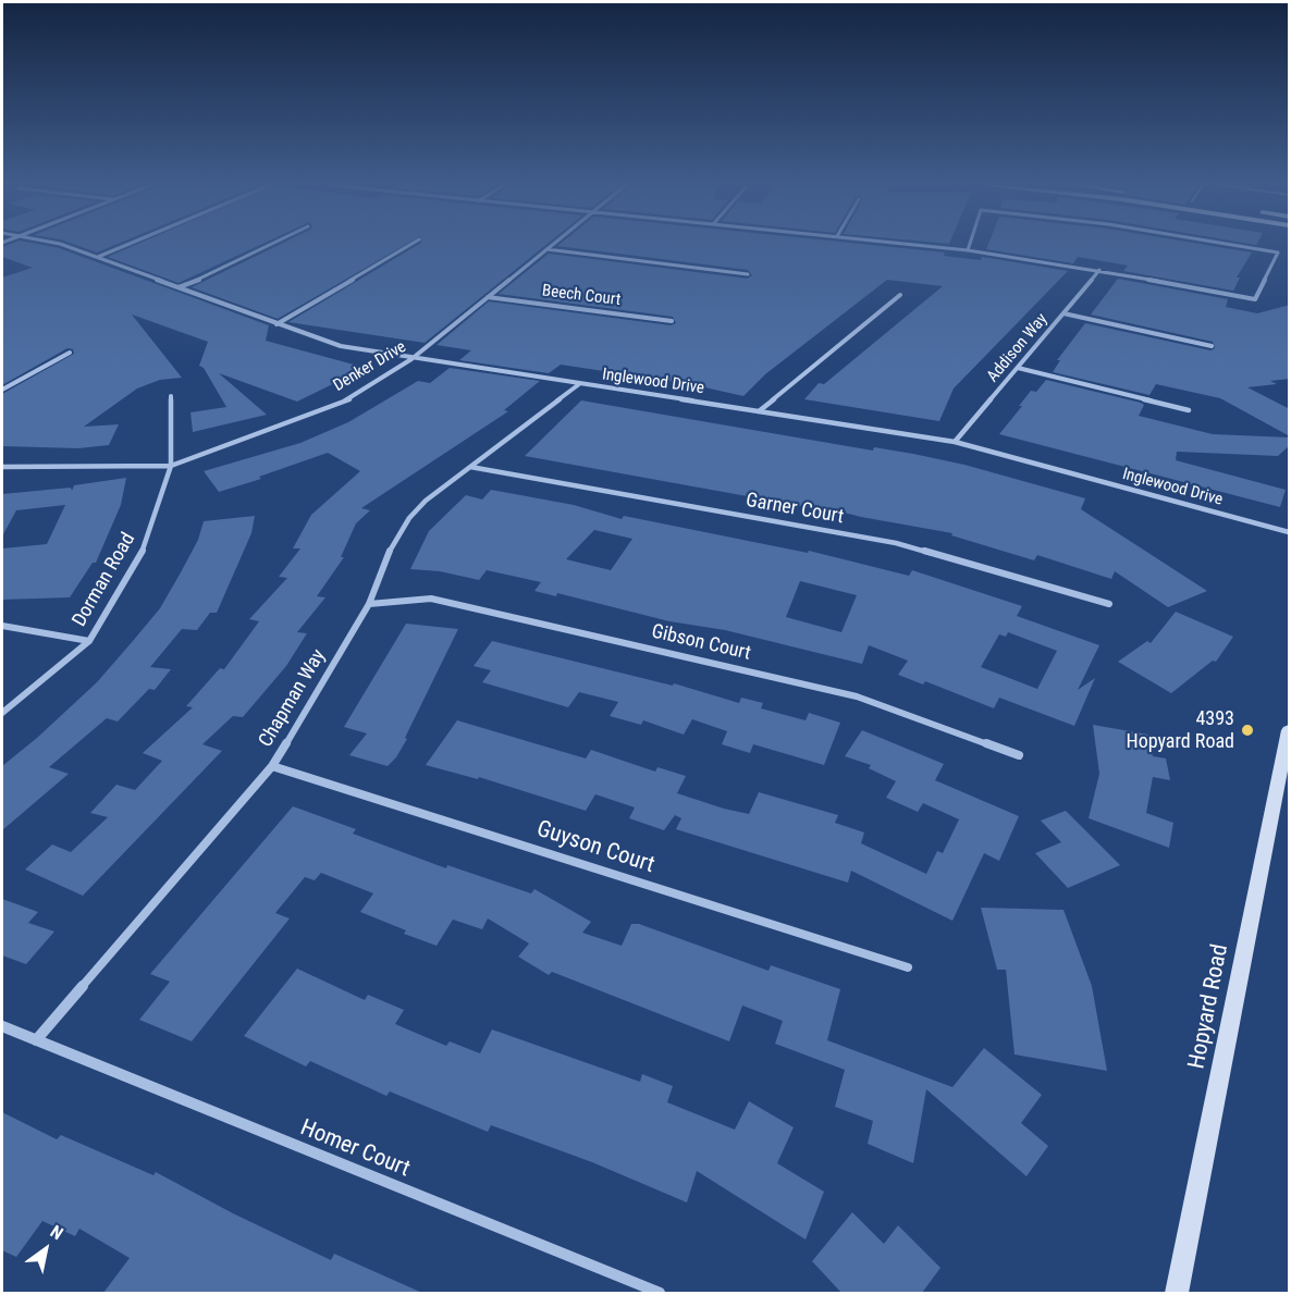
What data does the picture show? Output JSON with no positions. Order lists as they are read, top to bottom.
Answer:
{
  "streets": {
    "main road": ["Hopyard Road"],
    "street": [
      "Beech Court",
      "Addison Way",
      "Denker Drive",
      "Inglewood Drive",
      "Garner Court",
      "Dorman Road",
      "Gibson Court",
      "Chapman Way",
      "Guyson Court",
      "Homer Court"
    ]
  },
  "crossings": [
    ["Beech Court", "Denker Drive"],
    ["Addison Way", "Inglewood Drive"],
    ["Denker Drive", "Inglewood Drive"],
    ["Denker Drive", "Dorman Road"],
    ["Inglewood Drive", "Chapman Way"],
    ["Garner Court", "Chapman Way"],
    ["Gibson Court", "Chapman Way"],
    ["Chapman Way", "Guyson Court"],
    ["Chapman Way", "Homer Court"]
  ],
  "places": ["4393 Hopyard Road"],
  "north": "top right"
}
